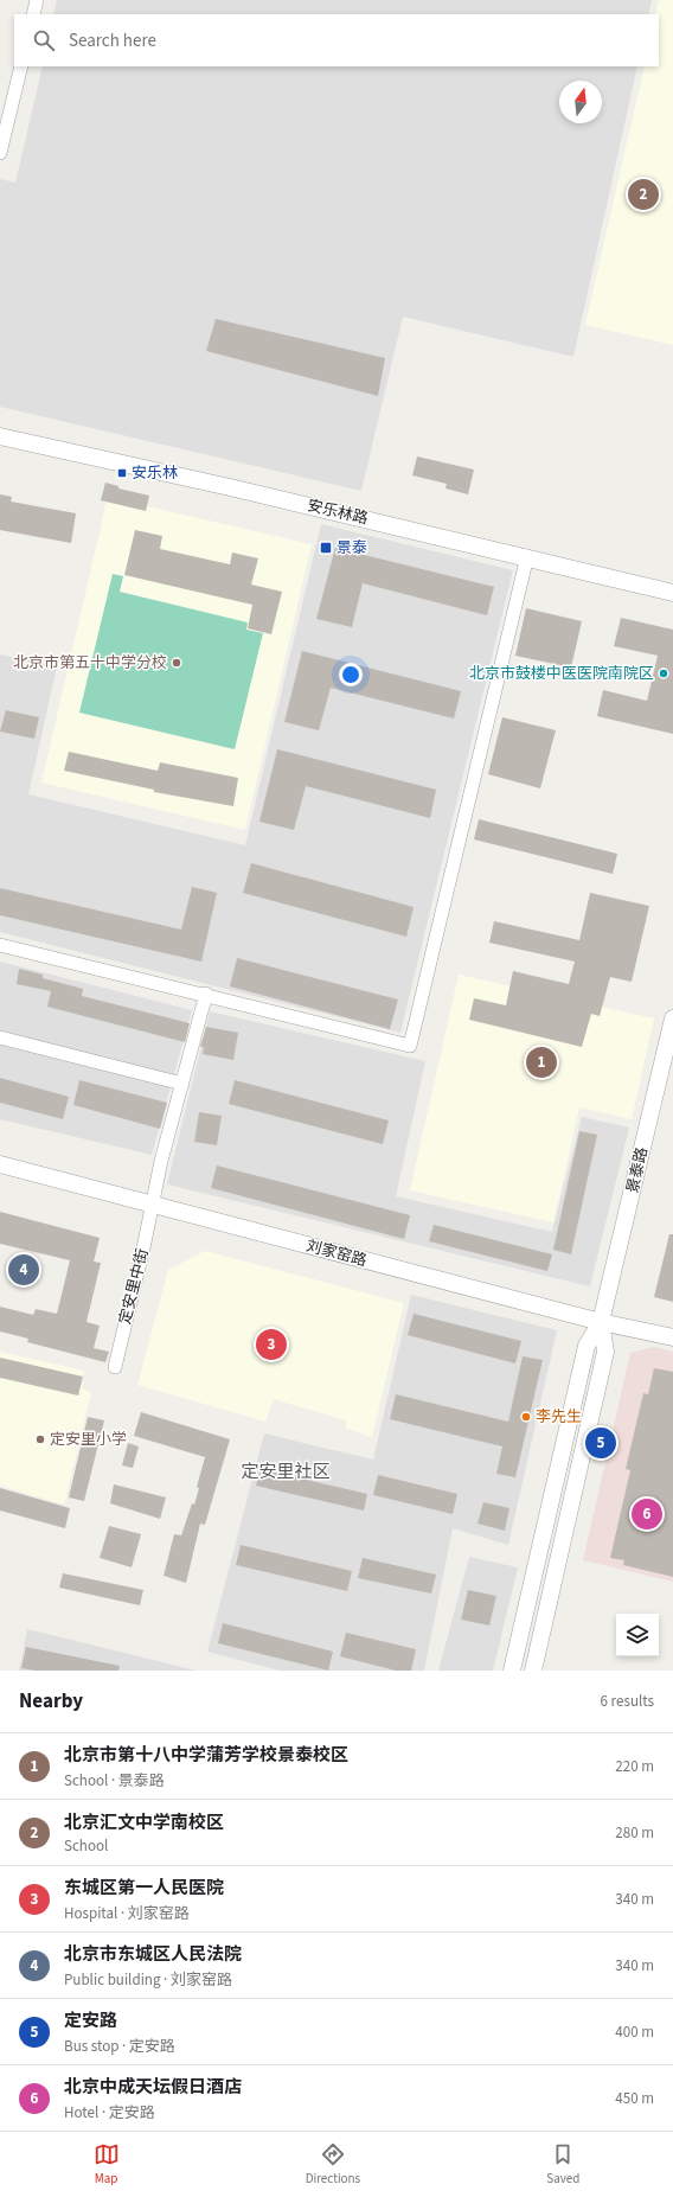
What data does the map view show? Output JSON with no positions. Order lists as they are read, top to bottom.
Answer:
{
  "streets": {
    "street": [
      "安乐林路",
      "景泰路",
      "刘家窑路",
      "定安里中街"
    ]
  },
  "crossings": [
    ["景泰路", "刘家窑路"],
    ["刘家窑路", "定安里中街"]
  ],
  "districts": ["定安里社区"],
  "places": {
    "transit": ["安乐林", "景泰"],
    "other": [
      "北京市第五十中学分校",
      "北京市鼓楼中医医院南院区",
      "李先生",
      "定安里小学"
    ]
  },
  "north": "top",
  "page": {
    "search": "Search here",
    "pins": [
      "2",
      "1",
      "4",
      "3",
      "5",
      "6"
    ],
    "heading": ["Nearby", "6 results"],
    "list": [
      {
        "mark": "1",
        "name": "北京市第十八中学蒲芳学校景泰校区",
        "note": "School · 景泰路",
        "value": "220 m"
      },
      {
        "mark": "2",
        "name": "北京汇文中学南校区",
        "note": "School",
        "value": "280 m"
      },
      {
        "mark": "3",
        "name": "东城区第一人民医院",
        "note": "Hospital · 刘家窑路",
        "value": "340 m"
      },
      {
        "mark": "4",
        "name": "北京市东城区人民法院",
        "note": "Public building · 刘家窑路",
        "value": "340 m"
      },
      {
        "mark": "5",
        "name": "定安路",
        "note": "Bus stop · 定安路",
        "value": "400 m"
      },
      {
        "mark": "6",
        "name": "北京中成天坛假日酒店",
        "note": "Hotel · 定安路",
        "value": "450 m"
      }
    ],
    "nav": ["Map", "Directions", "Saved"]
  }
}
